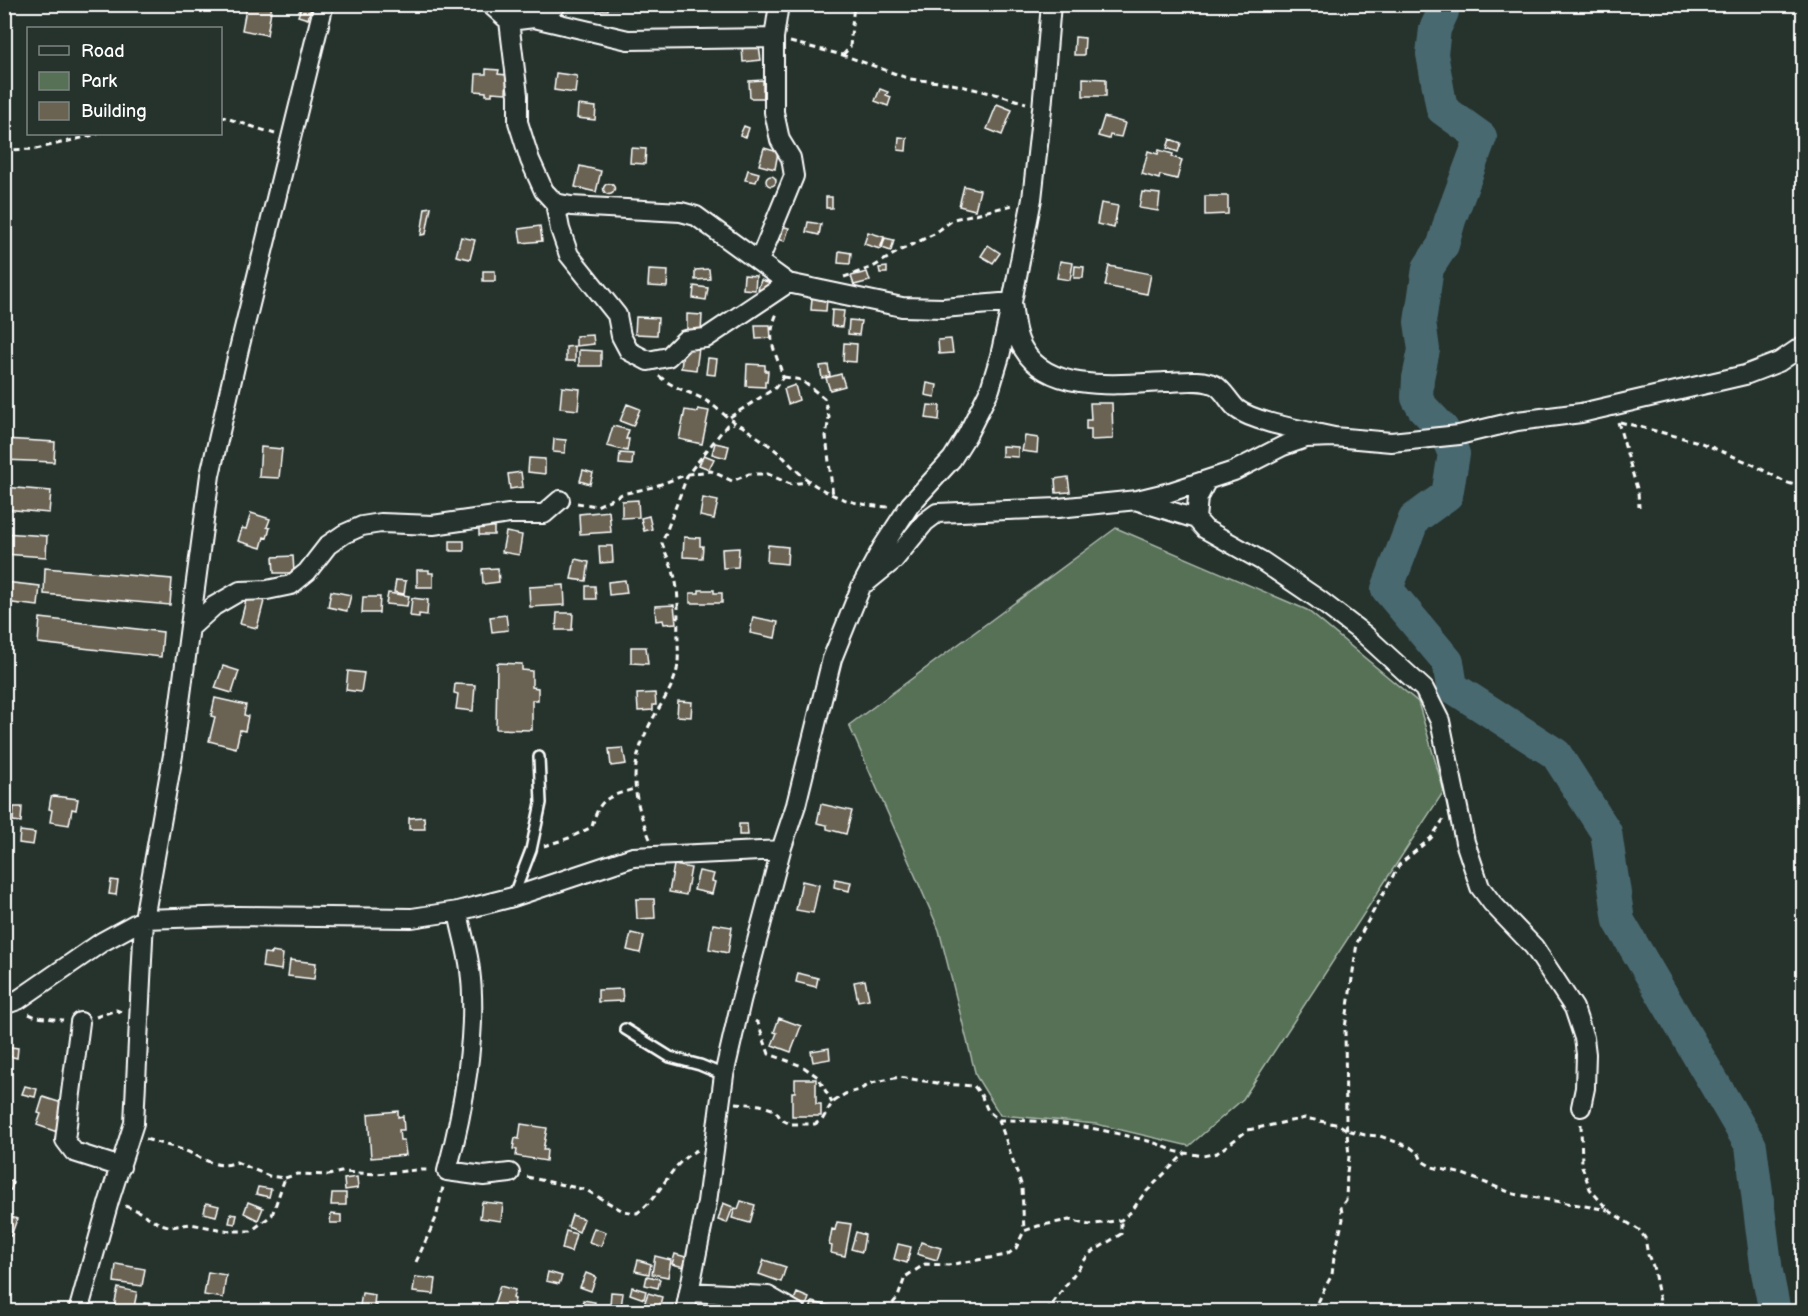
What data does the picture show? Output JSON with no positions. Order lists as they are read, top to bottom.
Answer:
{
  "legend": ["Road", "Park", "Building"]
}
